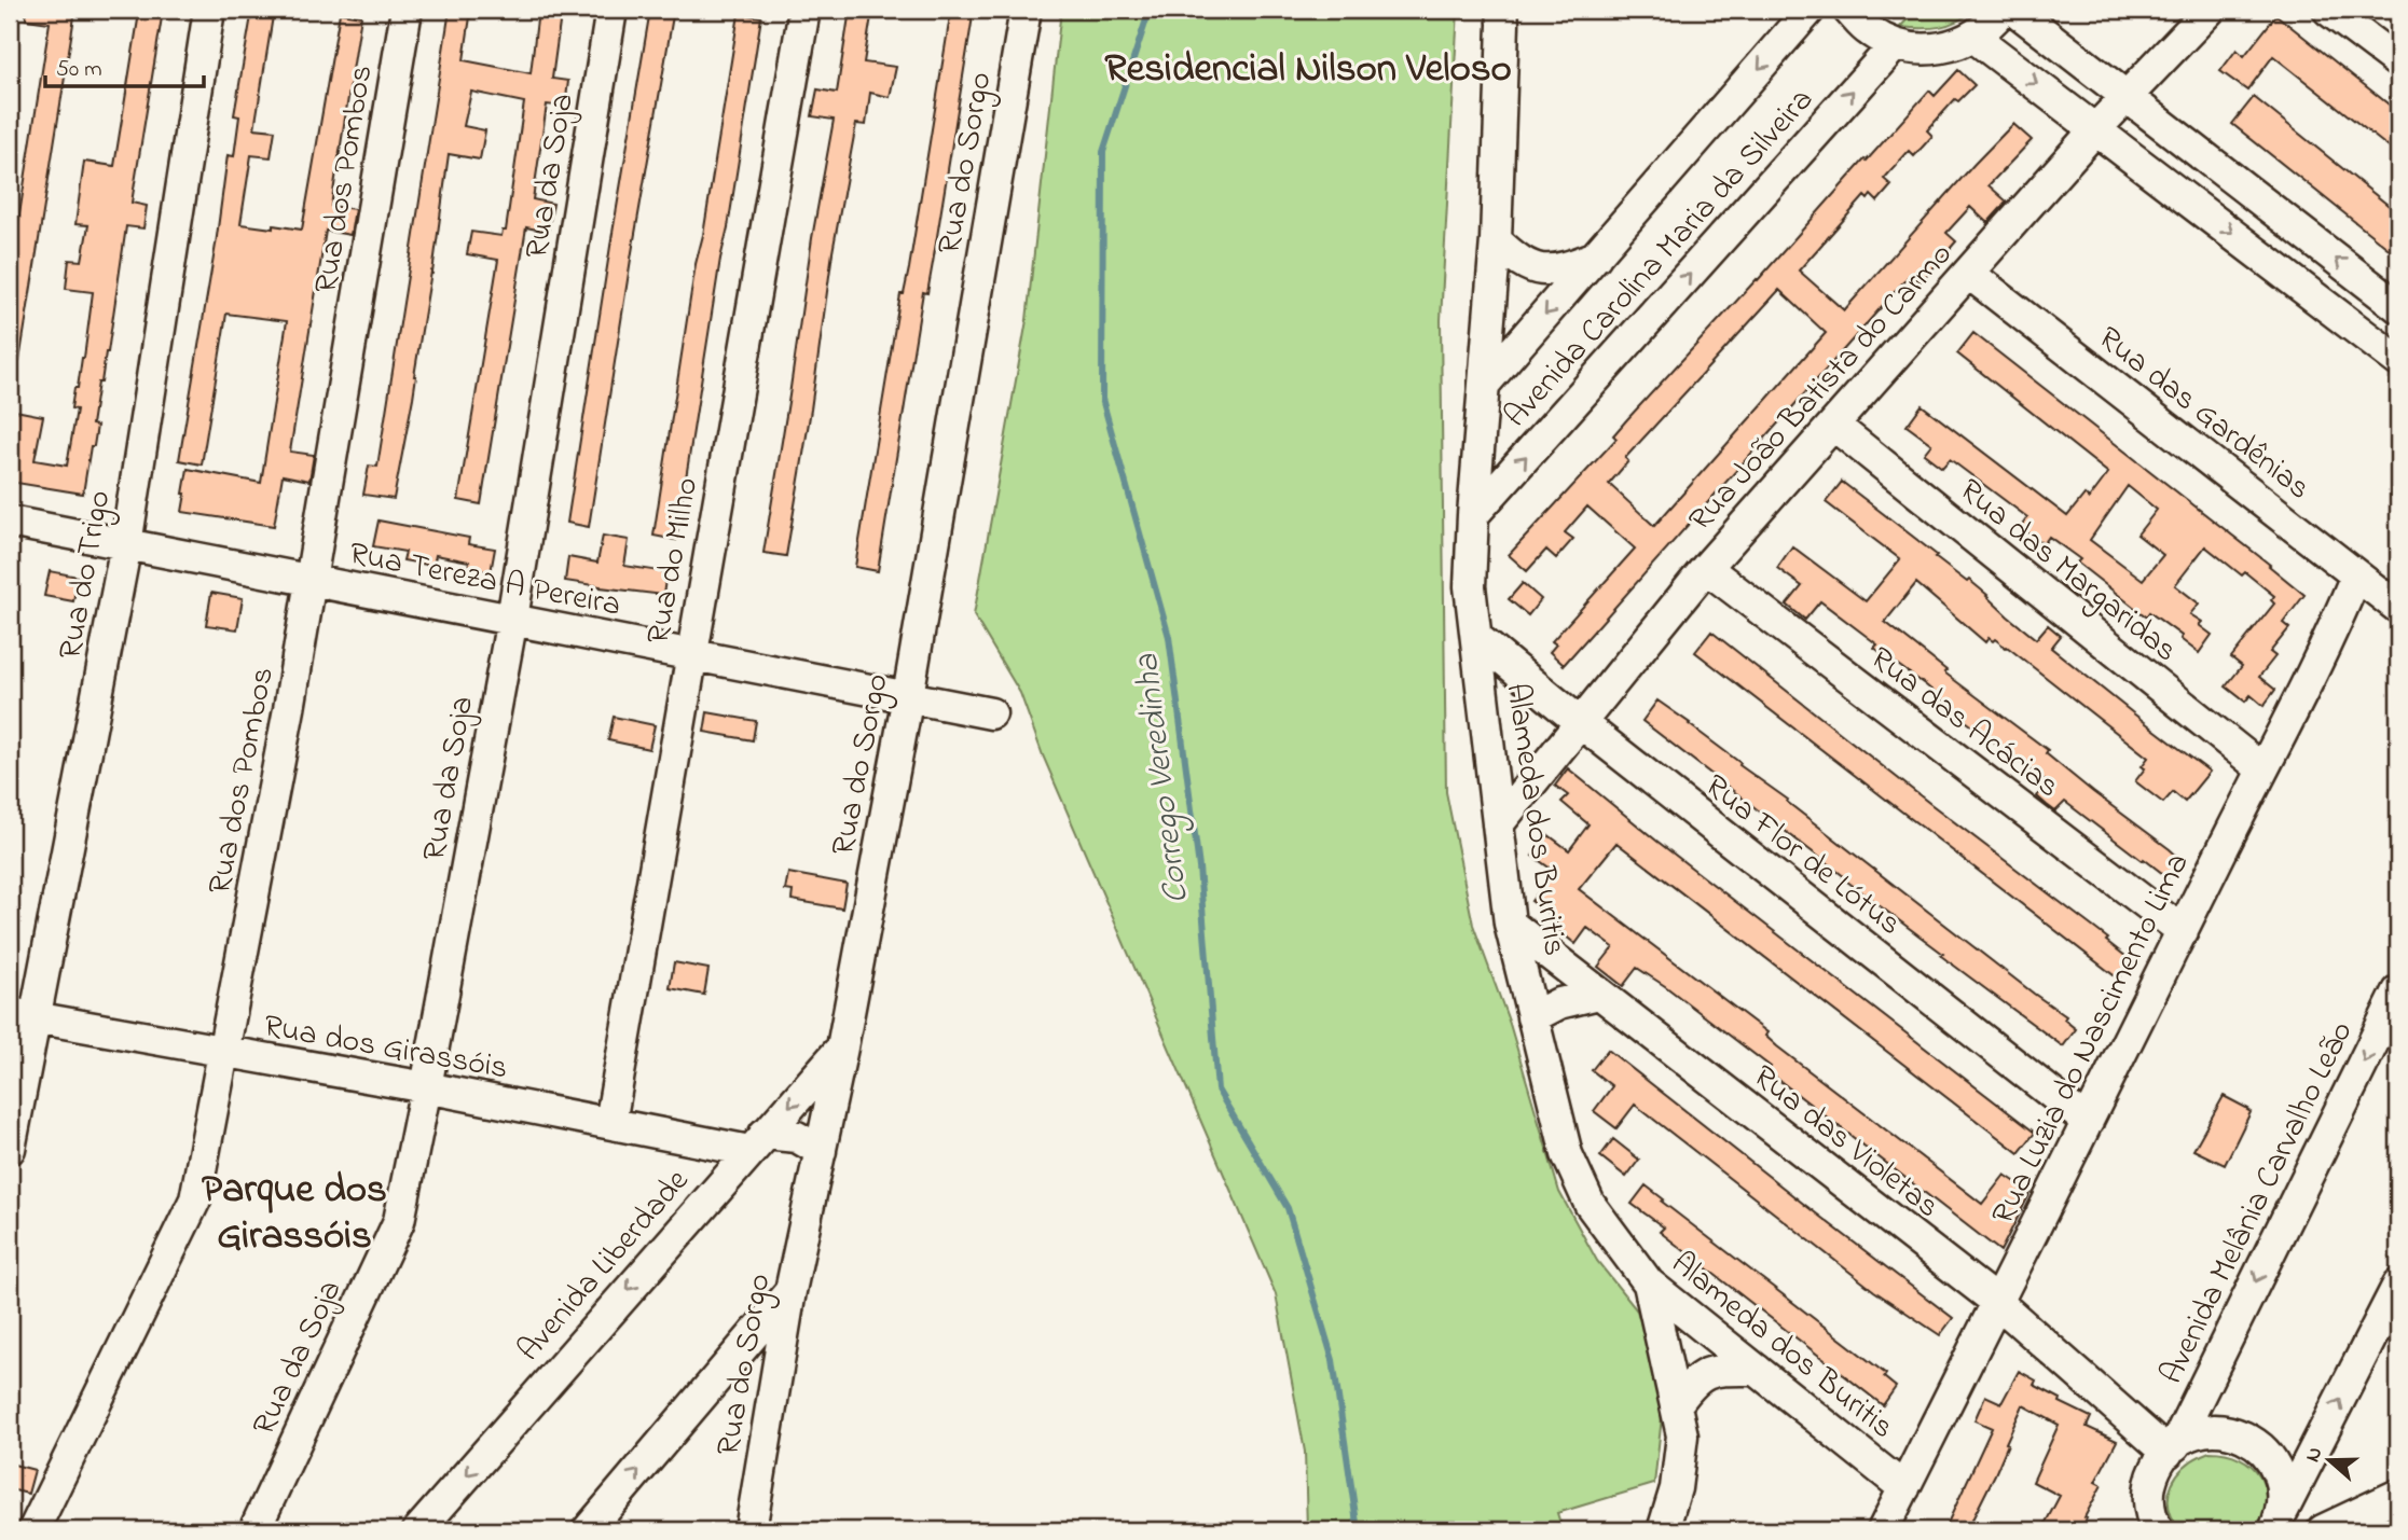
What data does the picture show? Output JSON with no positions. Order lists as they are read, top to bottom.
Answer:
{
  "streets": {
    "street": [
      "Rua do Sorgo",
      "Rua da Soja",
      "Rua dos Pombos",
      "Avenida Carolina Maria da Silveira",
      "Rua João Batista do Carmo",
      "Rua das Gardênias",
      "Rua do Milho",
      "Rua das Margaridas",
      "Rua do Trigo",
      "Rua Tereza A Pereira",
      "Rua das Acácias",
      "Alameda dos Buritis",
      "Rua Flor de Lótus",
      "Rua Luzia do Nascimento Lima",
      "Rua dos Girassóis",
      "Rua das Violetas",
      "Avenida Melânia Carvalho Leão",
      "Avenida Liberdade"
    ]
  },
  "crossings": [
    ["Rua do Sorgo", "Rua Tereza A Pereira"],
    ["Rua do Sorgo", "Rua dos Girassóis"],
    ["Rua do Sorgo", "Avenida Liberdade"],
    ["Rua da Soja", "Rua Tereza A Pereira"],
    ["Rua da Soja", "Rua dos Girassóis"],
    ["Rua dos Pombos", "Rua Tereza A Pereira"],
    ["Rua dos Pombos", "Rua dos Girassóis"],
    ["Avenida Carolina Maria da Silveira", "Alameda dos Buritis"],
    ["Rua João Batista do Carmo", "Rua das Gardênias"],
    ["Rua João Batista do Carmo", "Rua das Margaridas"],
    ["Rua João Batista do Carmo", "Rua das Acácias"],
    ["Rua João Batista do Carmo", "Alameda dos Buritis"],
    ["Rua João Batista do Carmo", "Rua Flor de Lótus"],
    ["Rua das Gardênias", "Rua Luzia do Nascimento Lima"],
    ["Rua do Milho", "Rua Tereza A Pereira"],
    ["Rua do Milho", "Rua dos Girassóis"],
    ["Rua das Margaridas", "Rua Luzia do Nascimento Lima"],
    ["Rua do Trigo", "Rua Tereza A Pereira"],
    ["Rua do Trigo", "Rua dos Girassóis"],
    ["Rua das Acácias", "Rua Luzia do Nascimento Lima"],
    ["Alameda dos Buritis", "Rua Flor de Lótus"],
    ["Alameda dos Buritis", "Rua Luzia do Nascimento Lima"],
    ["Alameda dos Buritis", "Rua das Violetas"],
    ["Rua Flor de Lótus", "Rua Luzia do Nascimento Lima"],
    ["Rua Luzia do Nascimento Lima", "Rua das Violetas"],
    ["Rua dos Girassóis", "Avenida Liberdade"],
    ["Rua das Violetas", "Avenida Melânia Carvalho Leão"]
  ],
  "districts": ["Residencial Nilson Veloso", "Parque dos Girassóis"],
  "water": ["Corrego Veredinha"],
  "scale_bar": "50 m",
  "north": "left"
}
